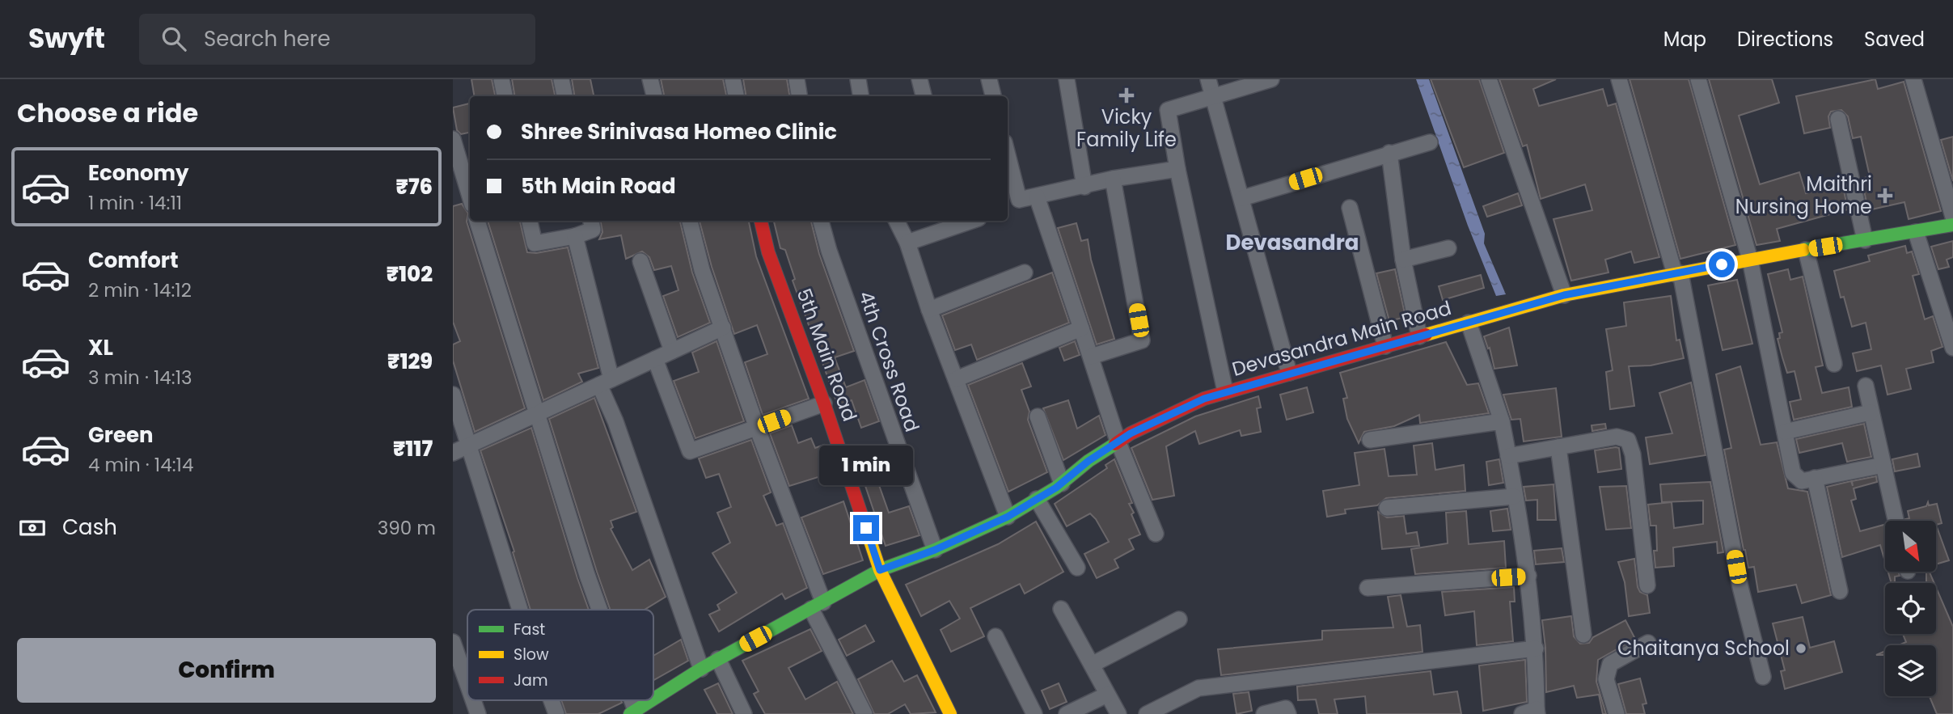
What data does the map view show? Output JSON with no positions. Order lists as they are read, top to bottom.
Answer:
{
  "streets": {
    "main road": ["Devasandra Main Road", "5th Main Road"],
    "street": ["4th Cross Road"]
  },
  "crossings": [
    ["Devasandra Main Road", "5th Main Road"],
    ["Devasandra Main Road", "4th Cross Road"]
  ],
  "districts": ["Devasandra"],
  "places": {
    "health": ["Vicky Family Life", "Maithri Nursing Home"],
    "other": ["Chaitanya School"]
  },
  "legend": ["Fast", "Slow", "Jam"],
  "north": "bottom right",
  "page": {
    "header": "Swyft",
    "search": "Search here",
    "nav": ["Map", "Directions", "Saved"],
    "heading": "Choose a ride",
    "banner": ["Shree Srinivasa Homeo Clinic", "5th Main Road"],
    "list": [
      {
        "name": "Economy",
        "note": "1 min · 14:11",
        "value": "₹76"
      },
      {
        "name": "Comfort",
        "note": "2 min · 14:12",
        "value": "₹102"
      },
      {
        "name": "XL",
        "note": "3 min · 14:13",
        "value": "₹129"
      },
      {
        "name": "Green",
        "note": "4 min · 14:14",
        "value": "₹117"
      }
    ],
    "bubble": "1 min",
    "pay": ["Cash", "390 m"],
    "buttons": "Confirm"
  }
}
